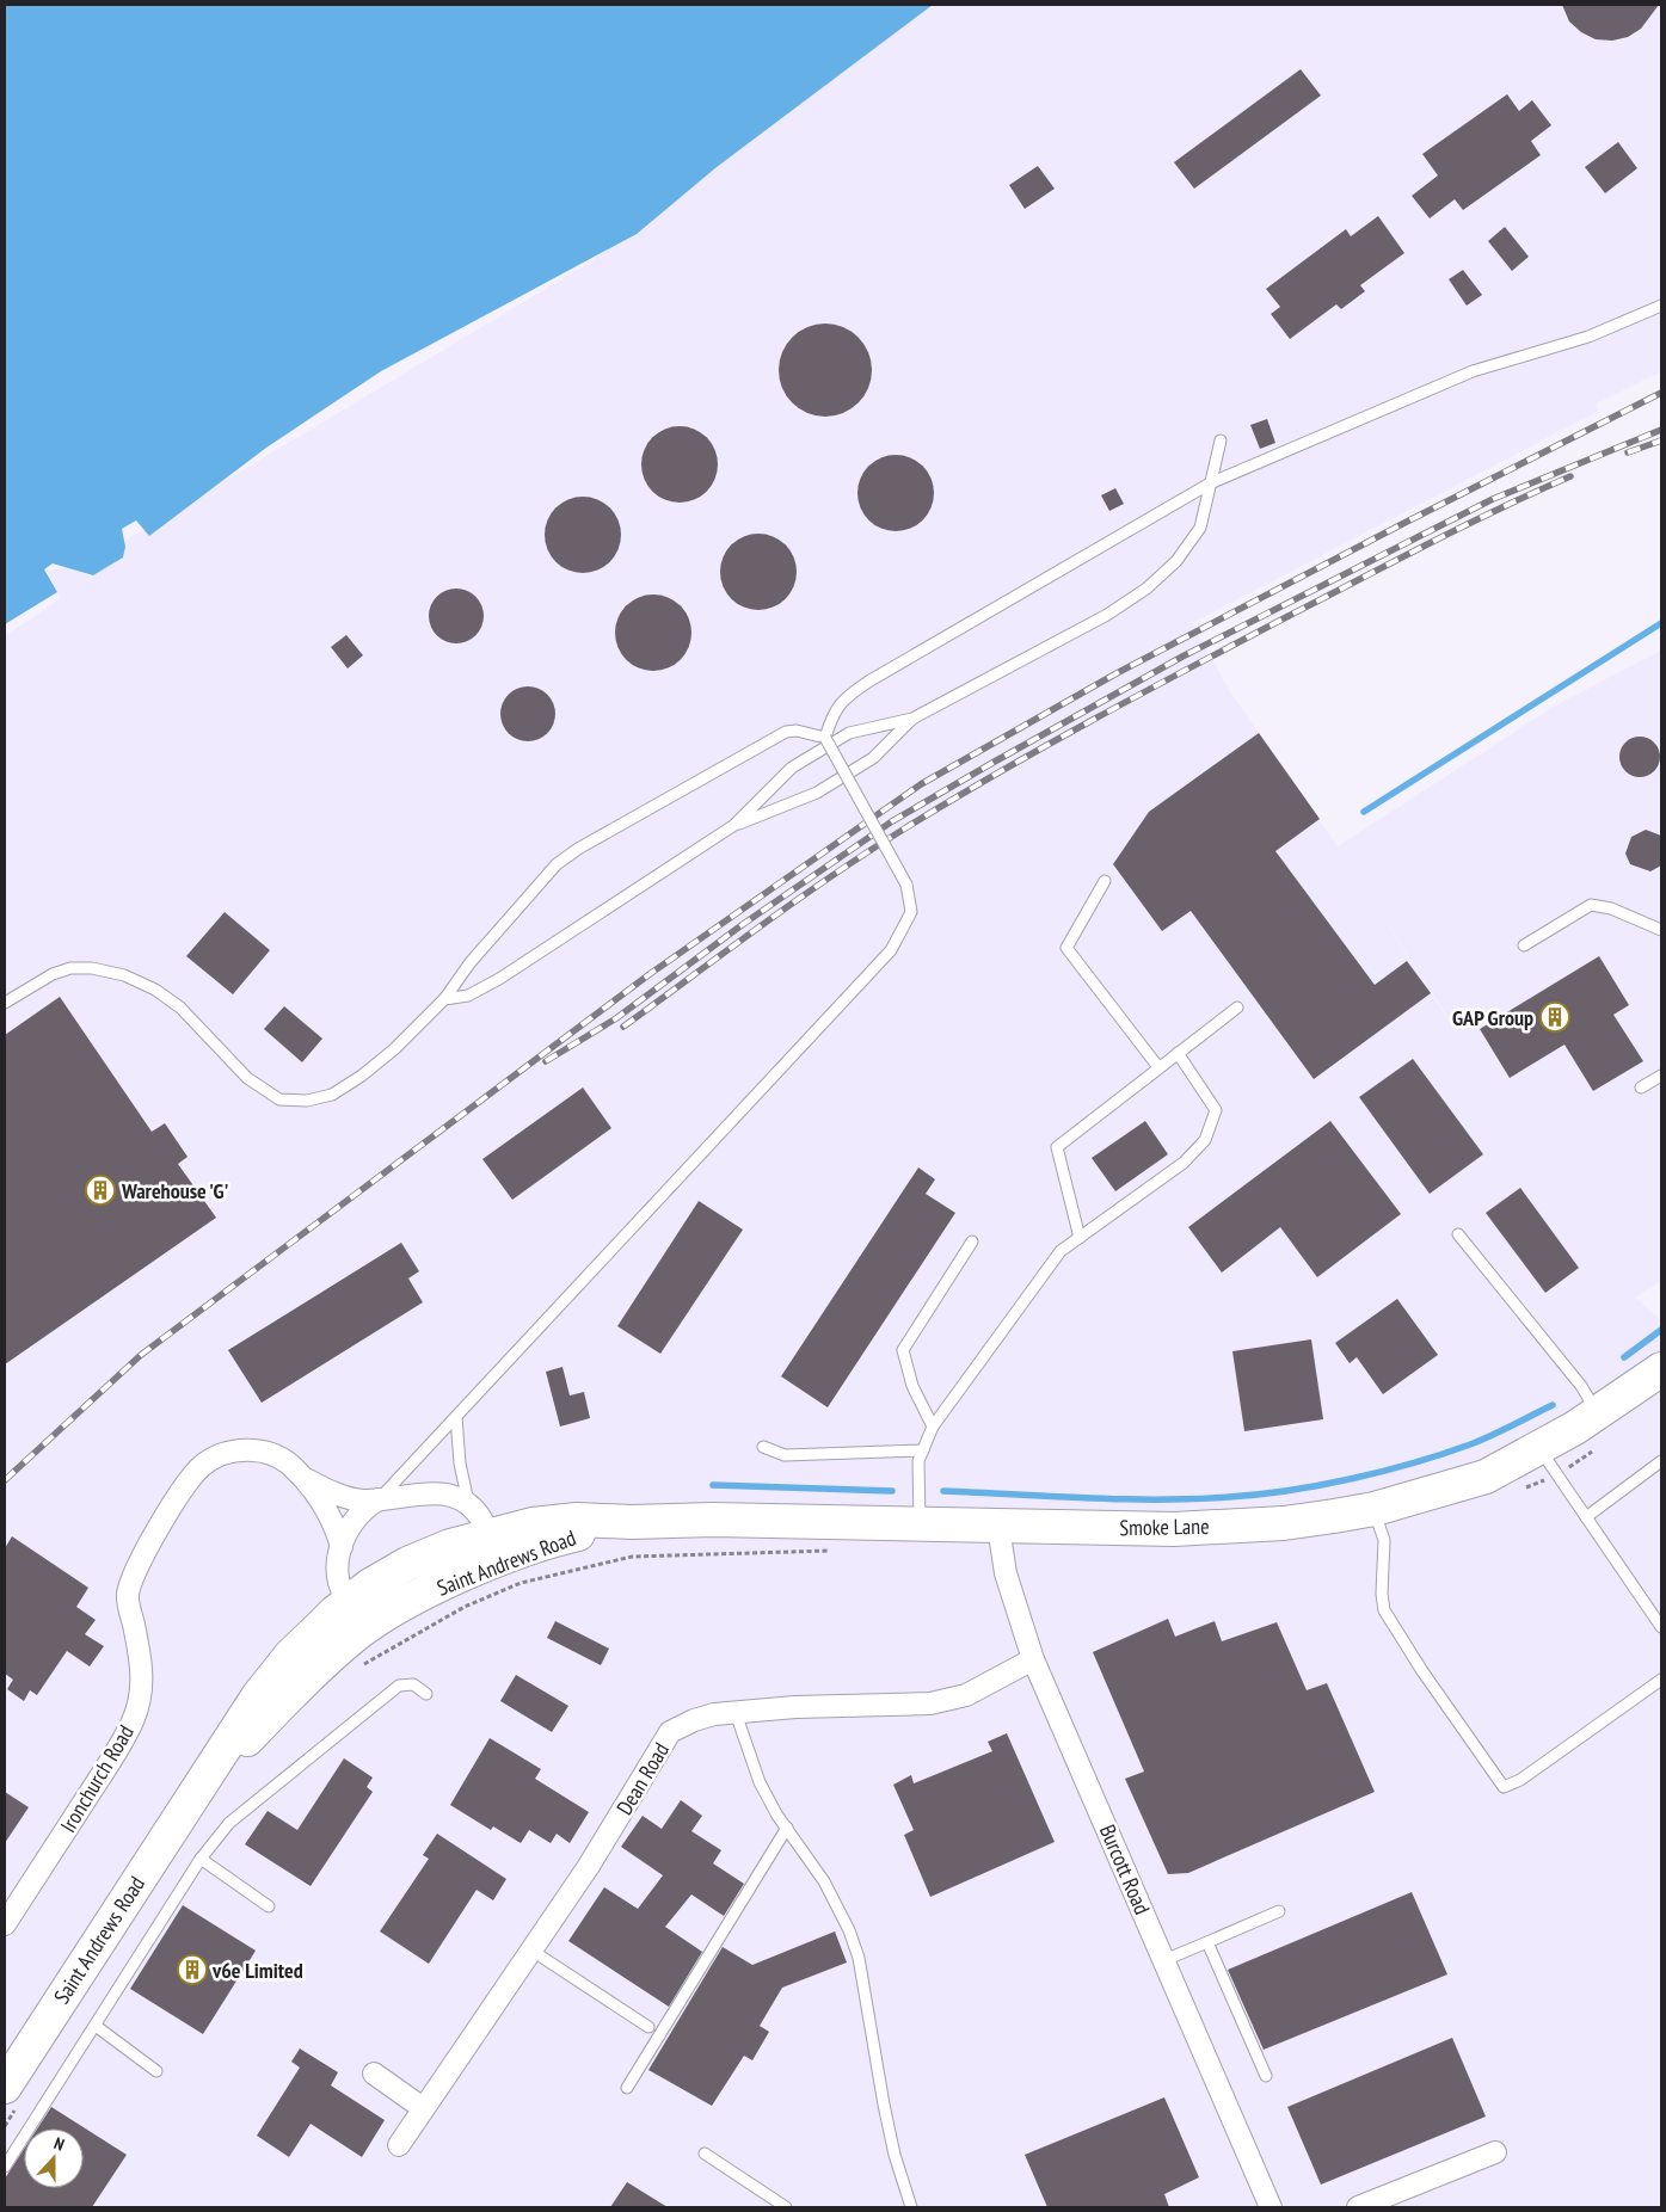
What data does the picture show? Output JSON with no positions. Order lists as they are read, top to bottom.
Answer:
{
  "streets": {
    "highway": ["Smoke Lane", "Saint Andrews Road"],
    "street": ["Ironchurch Road", "Dean Road", "Burcott Road"]
  },
  "crossings": [
    ["Smoke Lane", "Saint Andrews Road"],
    ["Smoke Lane", "Burcott Road"],
    ["Saint Andrews Road", "Ironchurch Road"],
    ["Dean Road", "Burcott Road"]
  ],
  "places": {
    "building": ["GAP Group", "Warehouse 'G'", "v6e Limited"]
  },
  "north": "top"
}
